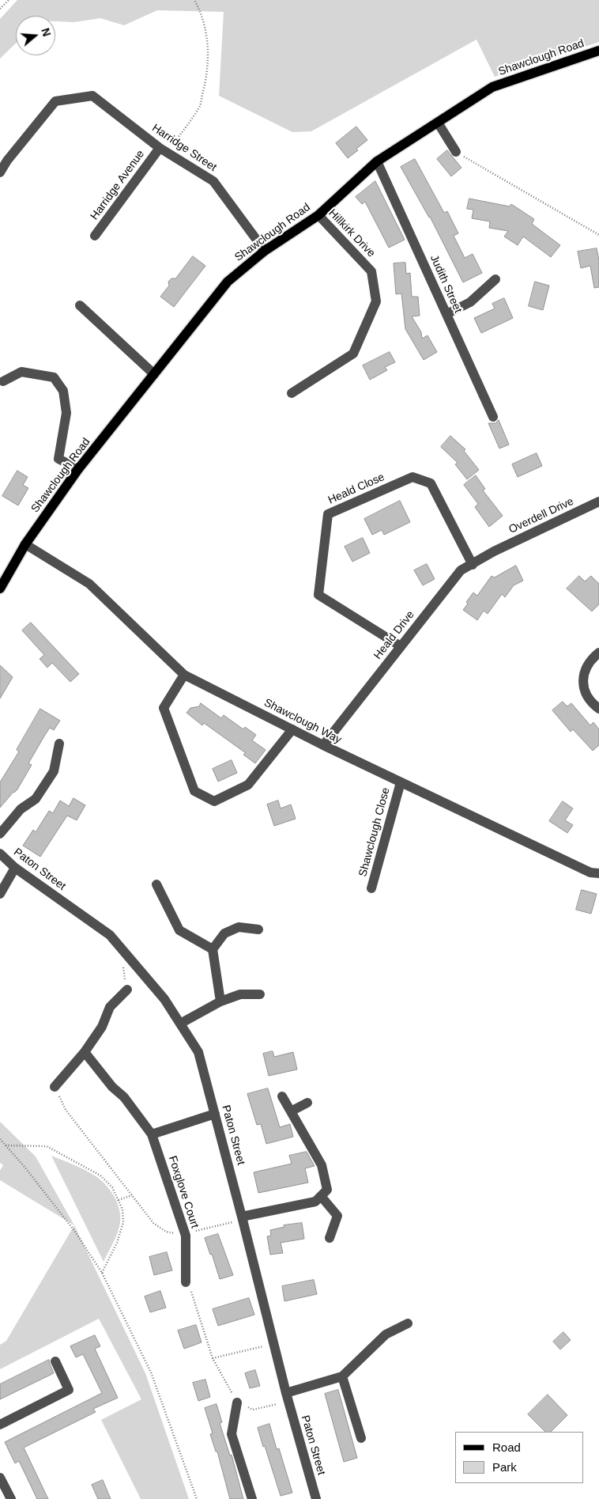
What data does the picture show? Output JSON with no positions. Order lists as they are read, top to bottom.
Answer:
{
  "streets": {
    "main road": ["Shawclough Road"],
    "street": [
      "Harridge Street",
      "Harridge Avenue",
      "Hillkirk Drive",
      "Judith Street",
      "Heald Close",
      "Overdell Drive",
      "Heald Drive",
      "Shawclough Way",
      "Shawclough Close",
      "Paton Street",
      "Foxglove Court"
    ]
  },
  "crossings": [
    ["Shawclough Road", "Harridge Street"],
    ["Shawclough Road", "Hillkirk Drive"],
    ["Shawclough Road", "Judith Street"],
    ["Shawclough Road", "Shawclough Way"],
    ["Harridge Street", "Harridge Avenue"],
    ["Heald Close", "Heald Drive"],
    ["Overdell Drive", "Heald Drive"],
    ["Heald Drive", "Shawclough Way"],
    ["Shawclough Way", "Shawclough Close"]
  ],
  "legend": ["Road", "Park"],
  "north": "right"
}
